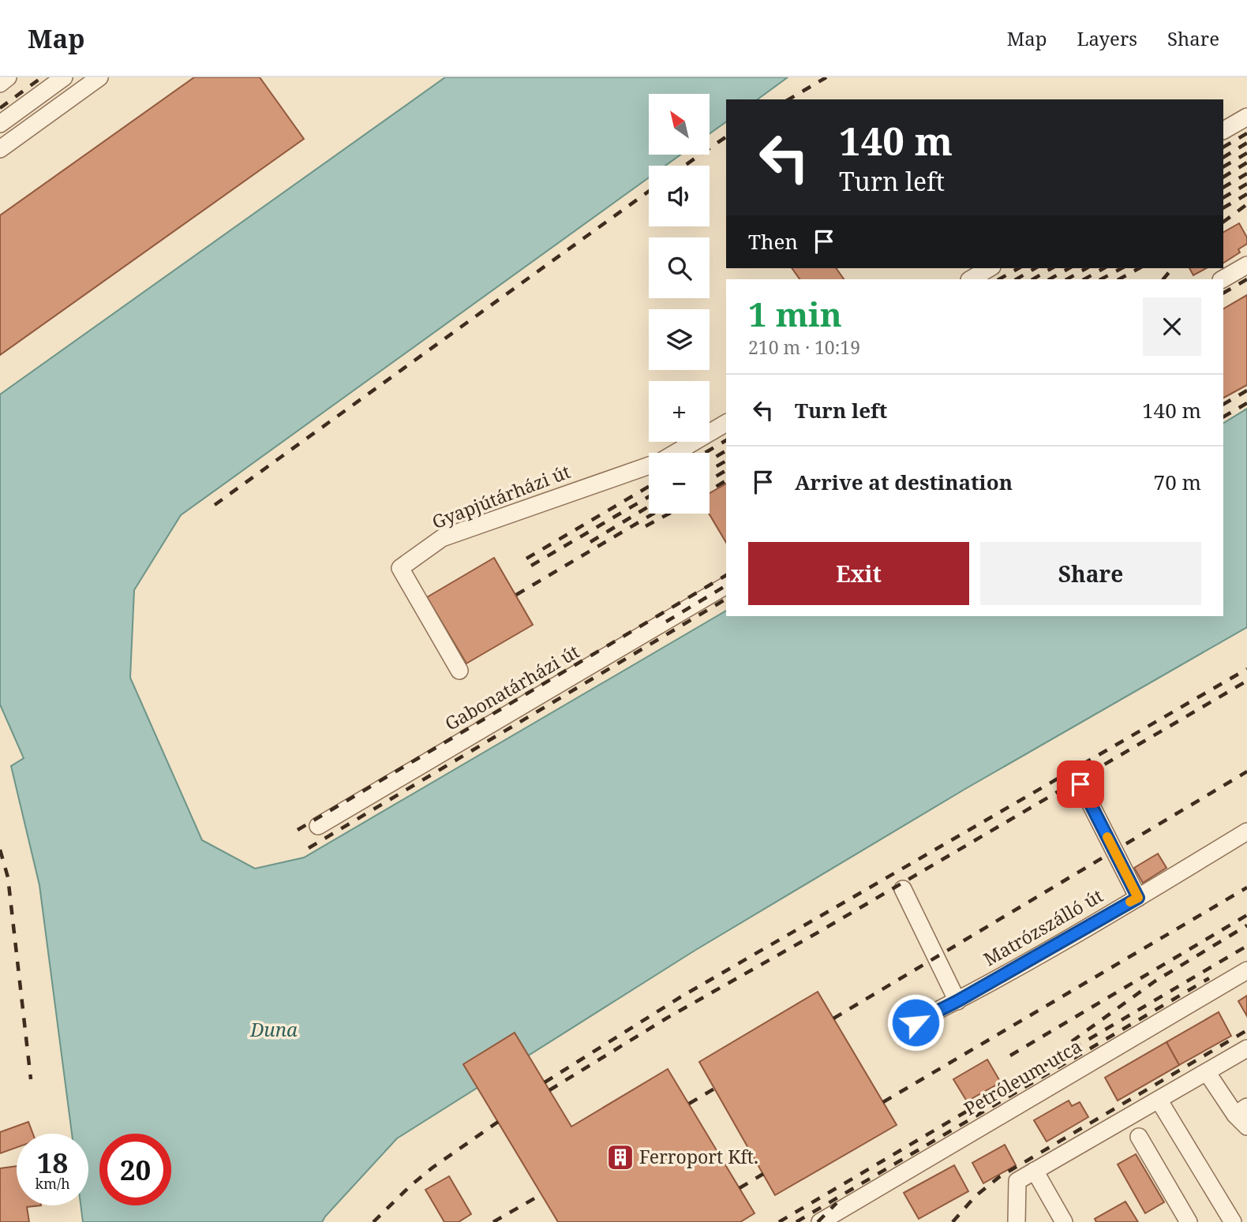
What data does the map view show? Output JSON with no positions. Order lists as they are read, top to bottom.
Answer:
{
  "streets": {
    "street": [
      "Gyapjútárházi út",
      "Gabonatárházi út",
      "Matrózszálló út",
      "Petróleum utca"
    ]
  },
  "water": ["Duna"],
  "places": {
    "building": ["Ferroport Kft."]
  },
  "north": "top left",
  "page": {
    "header": "Map",
    "nav": ["Map", "Layers", "Share"],
    "map_buttons": ["+", "−"],
    "turn": ["140 m", "Turn left"],
    "then": "Then",
    "heading": ["1 min", "210 m · 10:19"],
    "list": [
      {
        "name": "Turn left",
        "value": "140 m"
      },
      {
        "name": "Arrive at destination",
        "value": "70 m"
      }
    ],
    "buttons": ["Exit", "Share"],
    "speed": "18 km/h",
    "limit": "20"
  }
}
